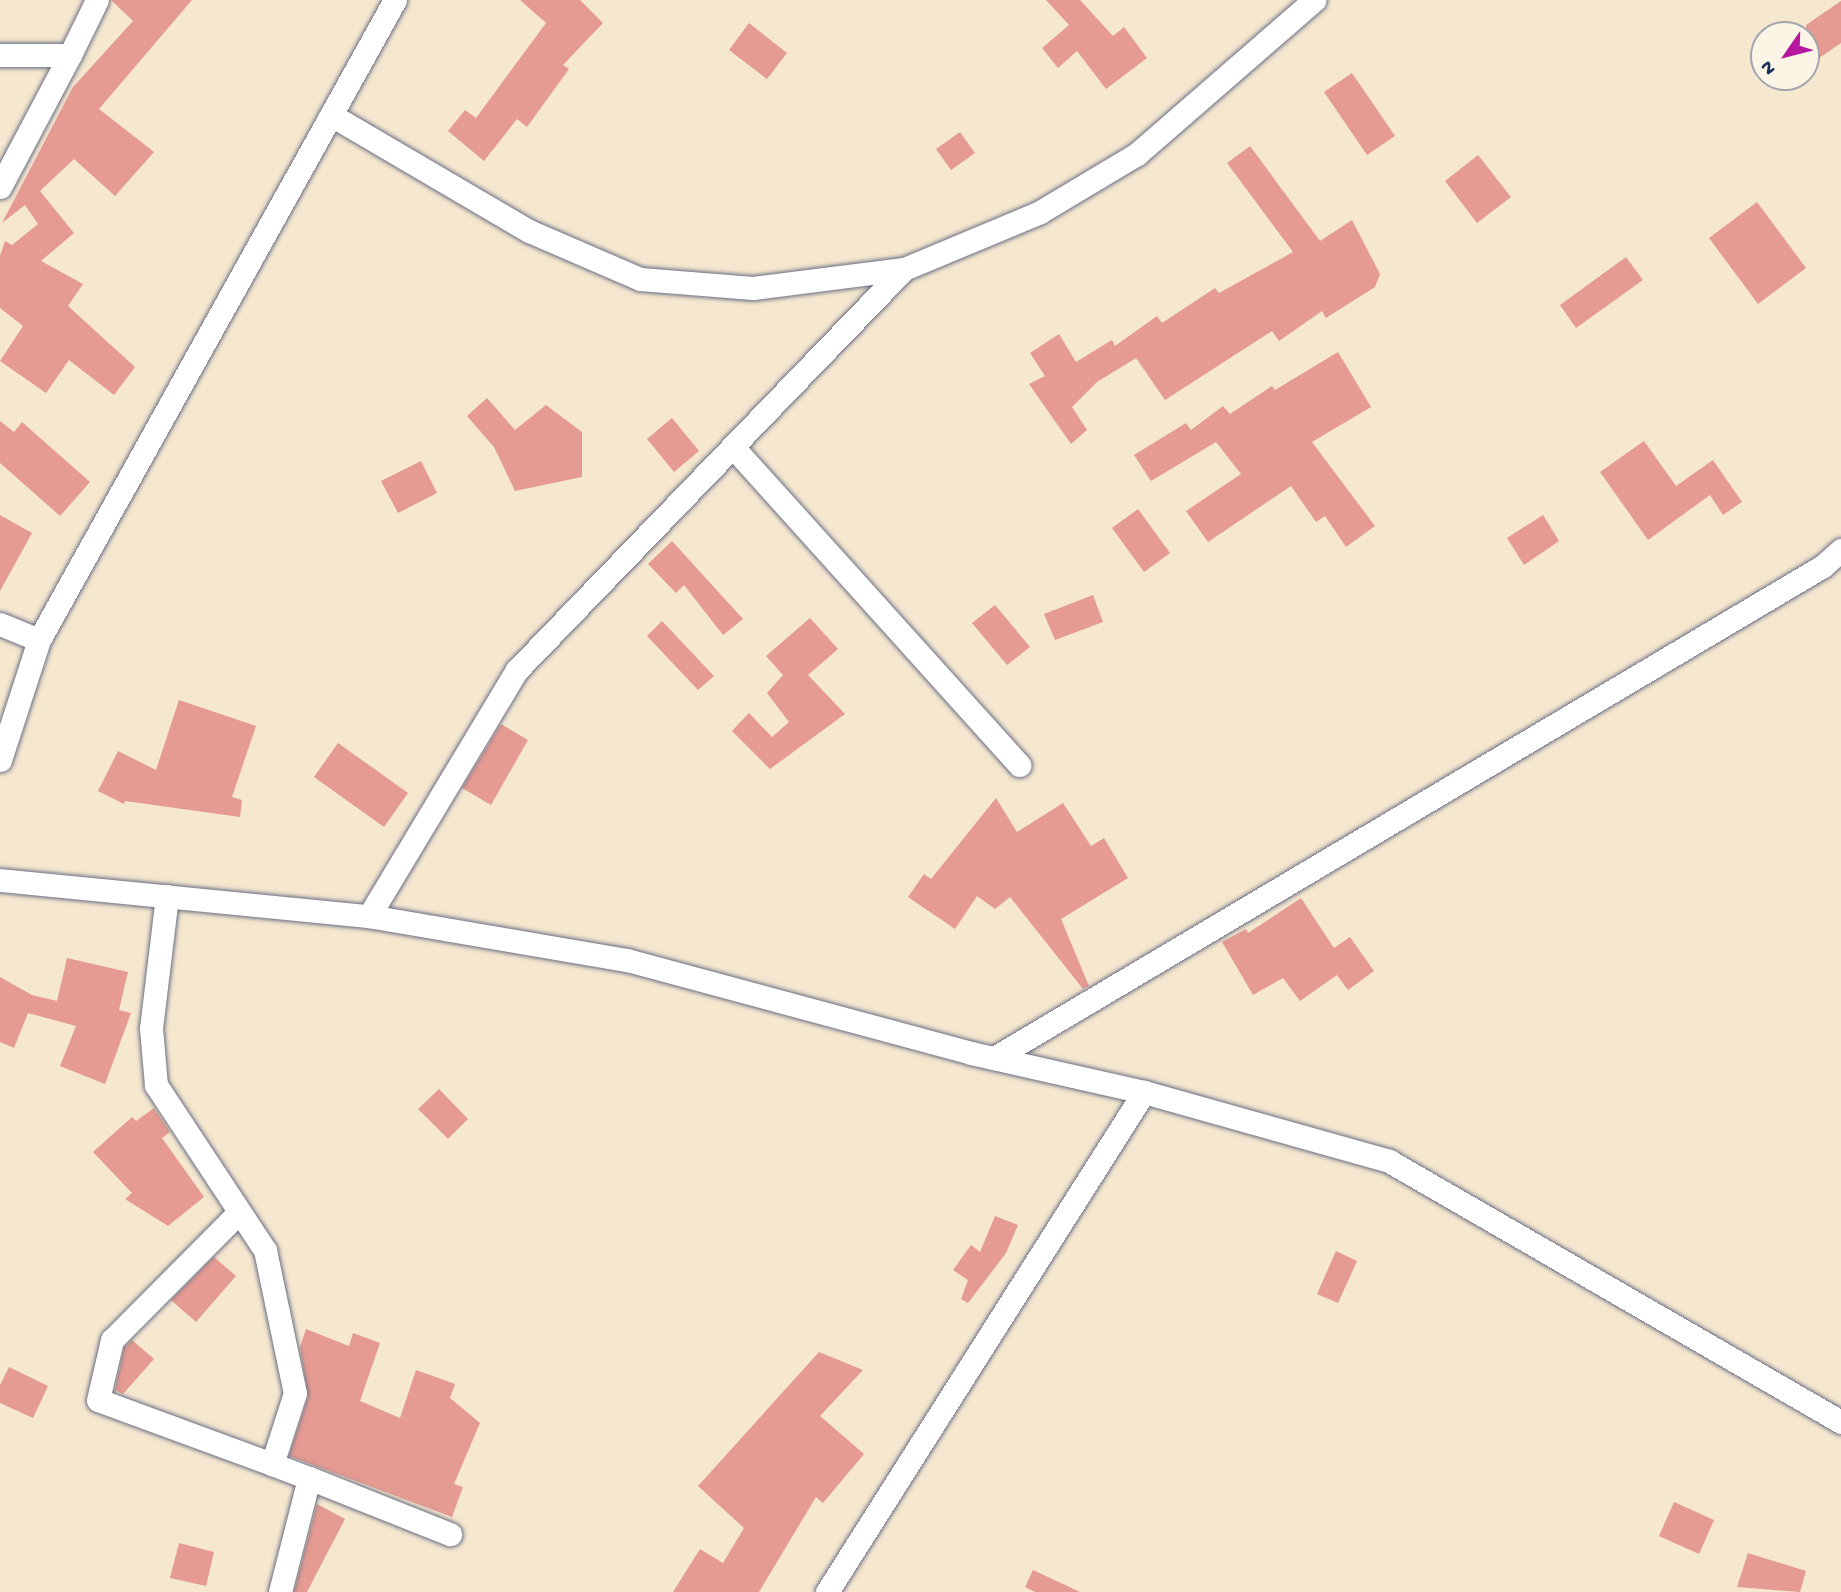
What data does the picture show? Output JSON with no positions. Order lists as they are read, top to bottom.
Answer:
{
  "north": "bottom left"
}
